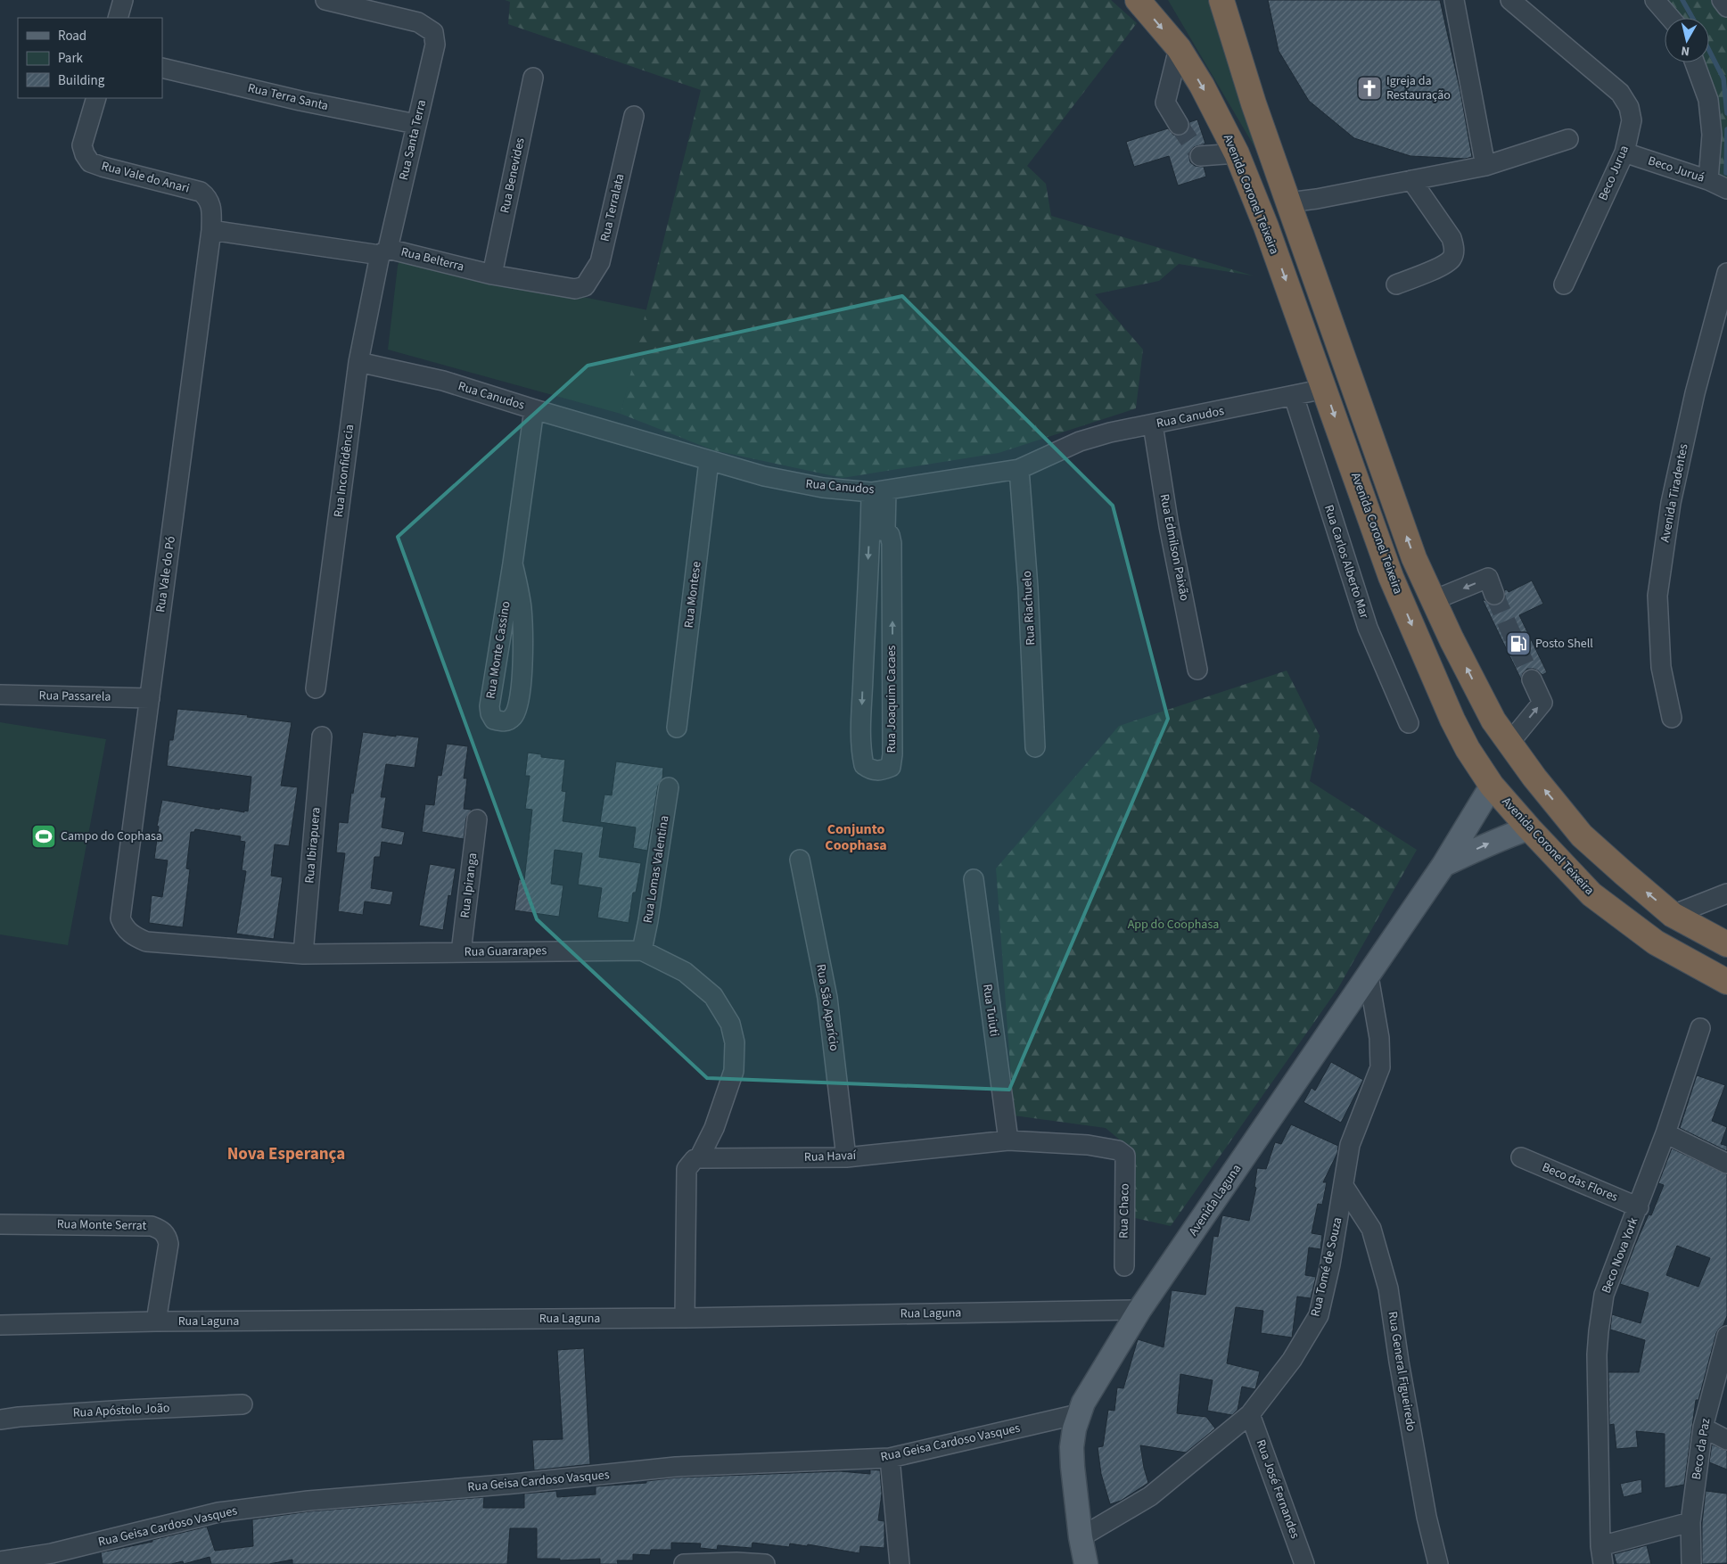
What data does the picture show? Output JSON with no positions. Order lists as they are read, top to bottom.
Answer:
{
  "streets": {
    "highway": ["Avenida Coronel Teixeira"],
    "main road": ["Avenida Laguna"],
    "street": [
      "Rua Terra Santa",
      "Rua Santa Terra",
      "Beco Juruá",
      "Beco Jurua",
      "Rua Benevides",
      "Rua Vale do Anari",
      "Rua Terralata",
      "Rua Belterra",
      "Rua Canudos",
      "Rua Inconfidência",
      "Avenida Tiradentes",
      "Rua Edmilson Paixão",
      "Rua Carlos Alberto Mar",
      "Rua Vale do Pó",
      "Rua Montese",
      "Rua Riachuelo",
      "Rua Monte Cassino",
      "Rua Passarela",
      "Rua Joaquim Cacaes",
      "Rua Ibirapuera",
      "Rua Lomas Valentina",
      "Rua Ipiranga",
      "Rua Guararapes",
      "Rua São Aparício",
      "Rua Tuiuti",
      "Rua Havaí",
      "Beco das Flores",
      "Rua Chaco",
      "Rua Monte Serrat",
      "Beco Nova York",
      "Rua Tomé de Souza",
      "Rua Laguna",
      "Rua General Figueiredo",
      "Rua Apóstolo João",
      "Rua Geisa Cardoso Vasques",
      "Beco da Paz",
      "Rua José Fernandes"
    ]
  },
  "crossings": [
    ["Rua Terra Santa", "Rua Santa Terra"],
    ["Rua Santa Terra", "Rua Belterra"],
    ["Rua Santa Terra", "Rua Inconfidência"],
    ["Beco Juruá", "Beco Jurua"],
    ["Rua Benevides", "Rua Belterra"],
    ["Rua Vale do Anari", "Rua Belterra"],
    ["Rua Vale do Anari", "Rua Vale do Pó"],
    ["Avenida Coronel Teixeira", "Rua Canudos"],
    ["Avenida Coronel Teixeira", "Avenida Laguna"],
    ["Rua Terralata", "Rua Belterra"],
    ["Rua Belterra", "Rua Inconfidência"],
    ["Rua Belterra", "Rua Vale do Pó"],
    ["Rua Canudos", "Rua Inconfidência"],
    ["Rua Canudos", "Rua Edmilson Paixão"],
    ["Rua Canudos", "Rua Carlos Alberto Mar"],
    ["Rua Canudos", "Rua Montese"],
    ["Rua Canudos", "Rua Riachuelo"],
    ["Rua Canudos", "Rua Monte Cassino"],
    ["Rua Canudos", "Rua Joaquim Cacaes"],
    ["Rua Vale do Pó", "Rua Passarela"],
    ["Rua Vale do Pó", "Rua Guararapes"],
    ["Rua Ibirapuera", "Rua Guararapes"],
    ["Rua Lomas Valentina", "Rua Guararapes"],
    ["Rua Ipiranga", "Rua Guararapes"],
    ["Rua Guararapes", "Rua Havaí"],
    ["Rua São Aparício", "Rua Havaí"],
    ["Rua Tuiuti", "Rua Havaí"],
    ["Rua Havaí", "Rua Chaco"],
    ["Beco das Flores", "Beco Nova York"],
    ["Avenida Laguna", "Rua Tomé de Souza"],
    ["Avenida Laguna", "Rua Laguna"],
    ["Avenida Laguna", "Rua Geisa Cardoso Vasques"],
    ["Rua Monte Serrat", "Rua Laguna"],
    ["Rua Tomé de Souza", "Rua General Figueiredo"],
    ["Rua Tomé de Souza", "Rua José Fernandes"]
  ],
  "districts": ["Conjunto Coophasa", "Nova Esperança"],
  "parks": ["App do Coophasa"],
  "places": {
    "church": ["Igreja da Restauração"],
    "fuel station": ["Posto Shell"],
    "sports": ["Campo do Cophasa"]
  },
  "legend": ["Road", "Park", "Building"],
  "north": "bottom"
}
